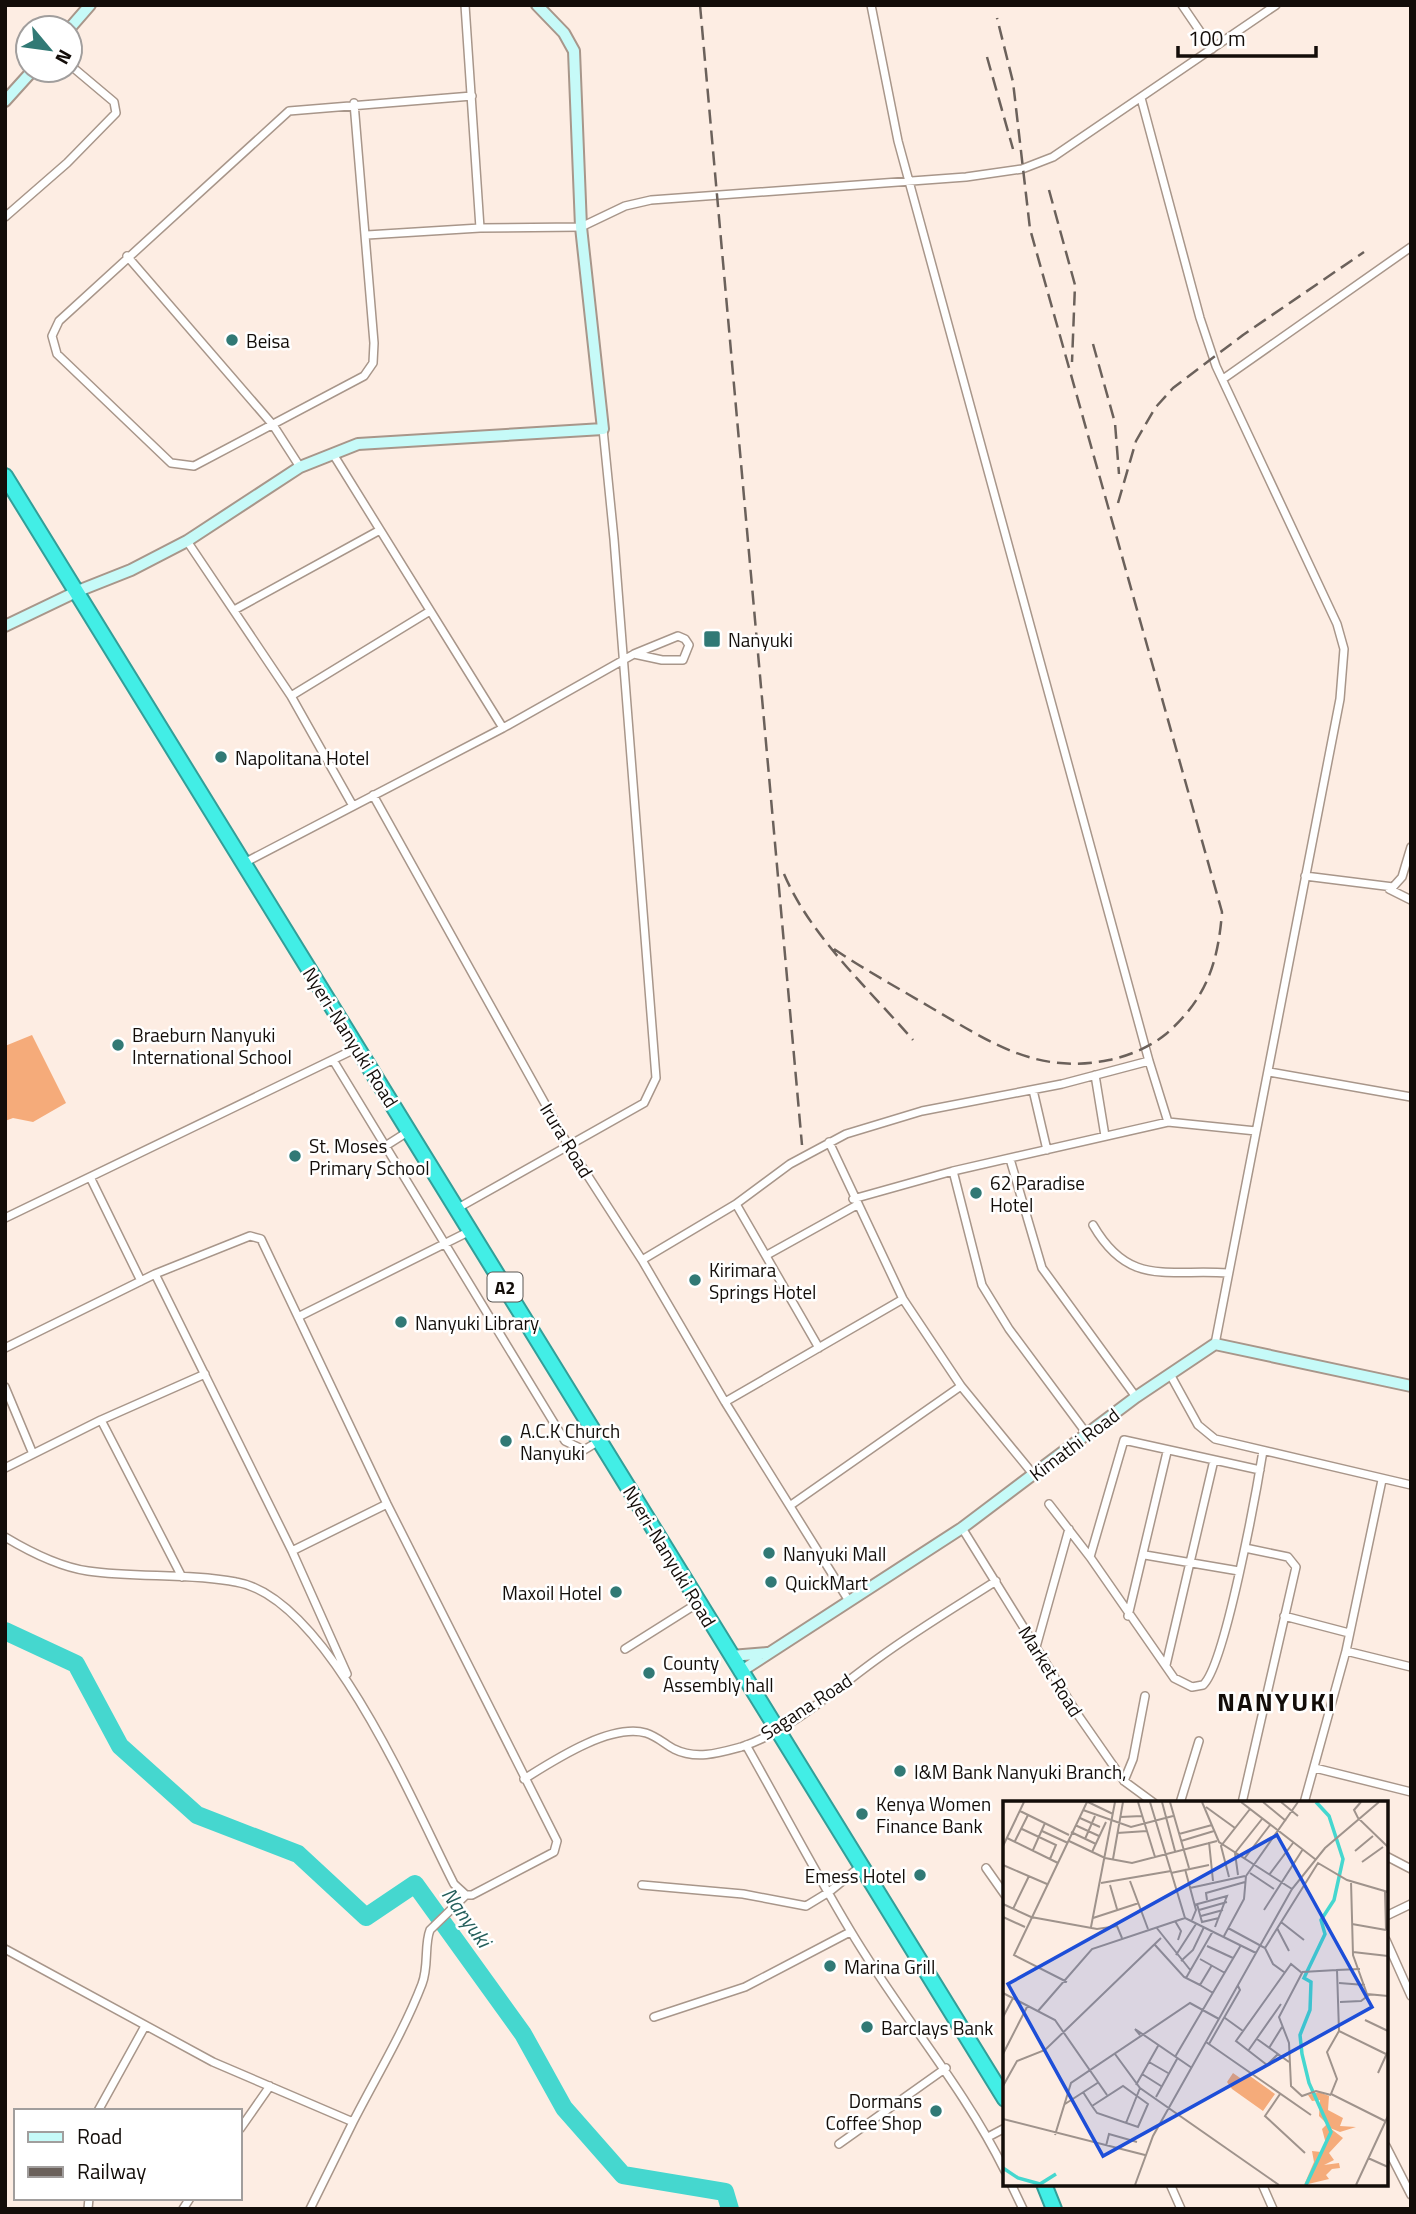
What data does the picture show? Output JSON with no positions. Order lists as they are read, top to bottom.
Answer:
{
  "streets": {
    "highway": ["Nyeri-Nanyuki Road", "A2"],
    "street": [
      "Irura Road",
      "Kimathi Road",
      "Market Road",
      "Sagana Road"
    ]
  },
  "crossings": [
    ["Nyeri-Nanyuki Road", "Kimathi Road"],
    ["Nyeri-Nanyuki Road", "Sagana Road"],
    ["Irura Road", "Kimathi Road"],
    ["Kimathi Road", "Market Road"],
    ["Market Road", "Sagana Road"]
  ],
  "districts": ["NANYUKI"],
  "water": ["Nanyuki"],
  "places": {
    "other": [
      "Beisa",
      "Napolitana Hotel",
      "Braeburn Nanyuki International School",
      "St. Moses Primary School",
      "62 Paradise Hotel",
      "Kirimara Springs Hotel",
      "Nanyuki Library",
      "A.C.K Church Nanyuki",
      "Nanyuki Mall",
      "QuickMart",
      "Maxoil Hotel",
      "County Assembly hall",
      "I&M Bank Nanyuki Branch,",
      "Kenya Women Finance Bank",
      "Emess Hotel",
      "Marina Grill",
      "Barclays Bank",
      "Dormans Coffee Shop"
    ],
    "transit": ["Nanyuki"]
  },
  "legend": ["Road", "Railway"],
  "scale_bar": "100 m",
  "north": "bottom right"
}
